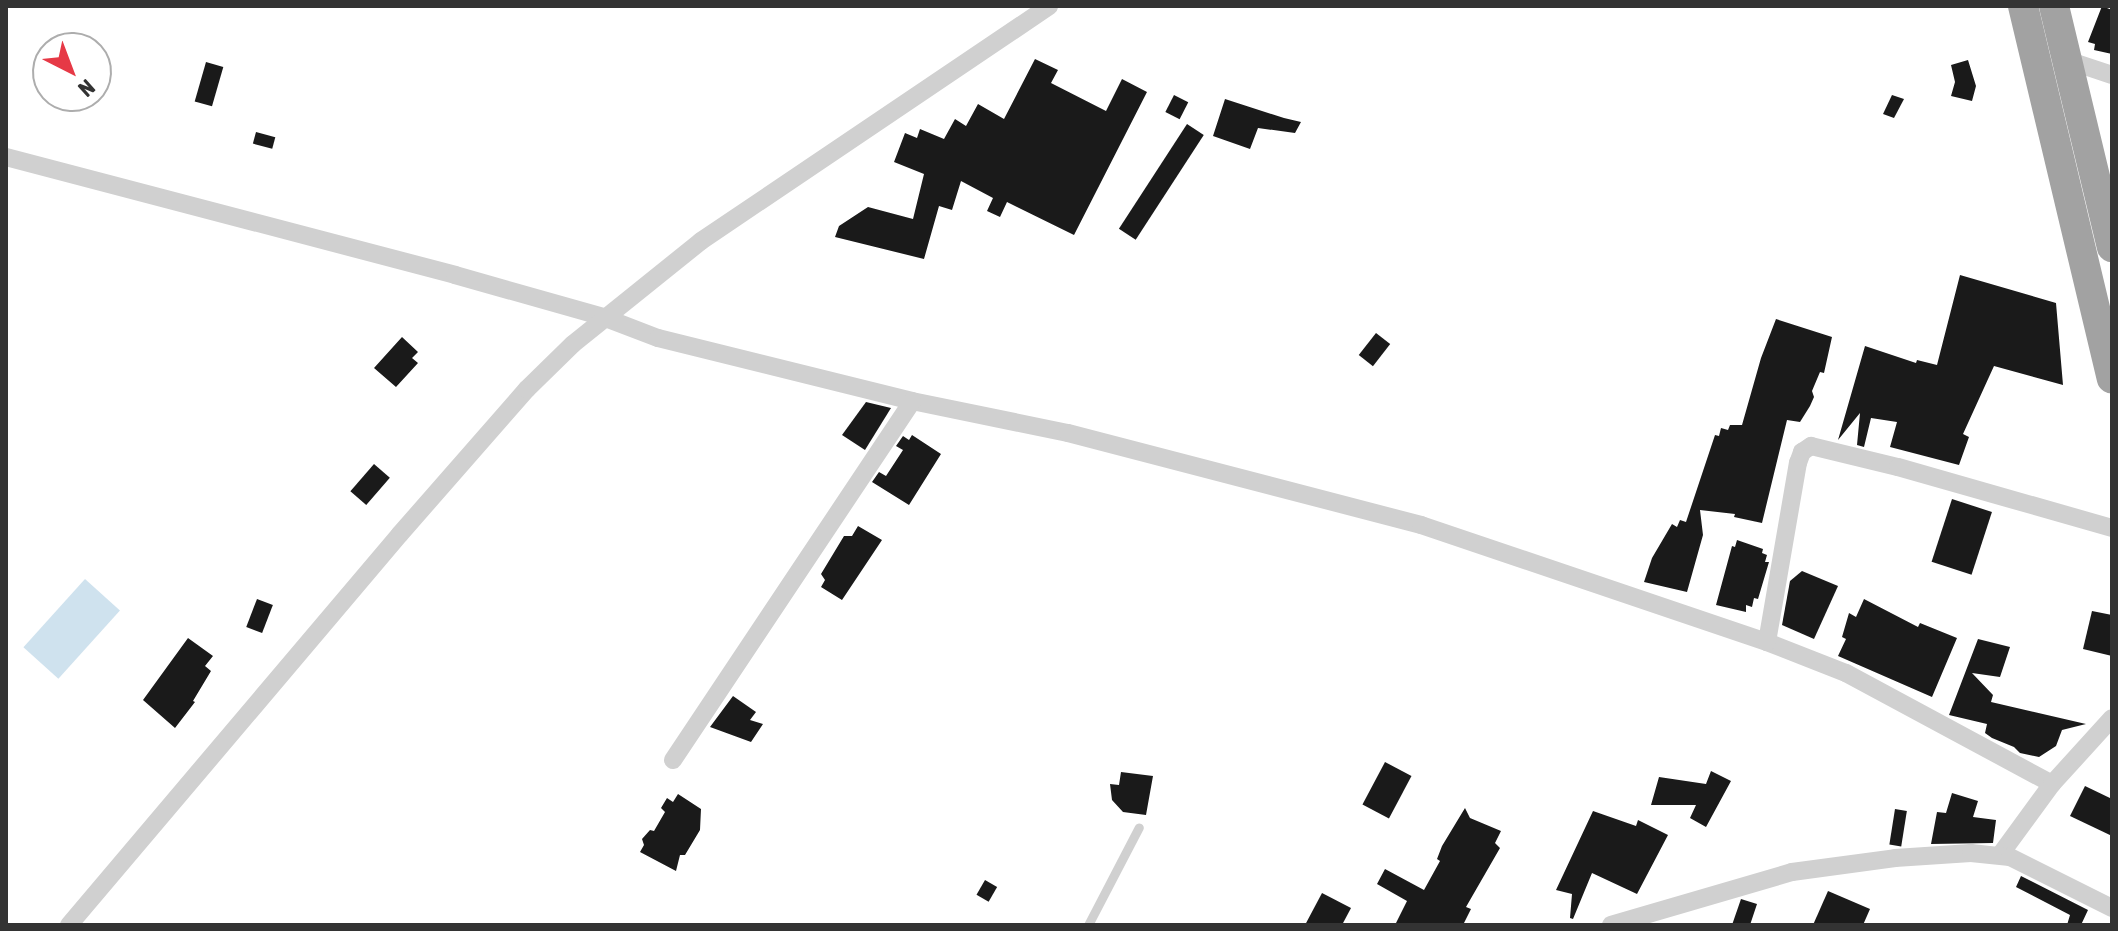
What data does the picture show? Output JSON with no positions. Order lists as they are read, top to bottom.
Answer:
{
  "north": "bottom right"
}
